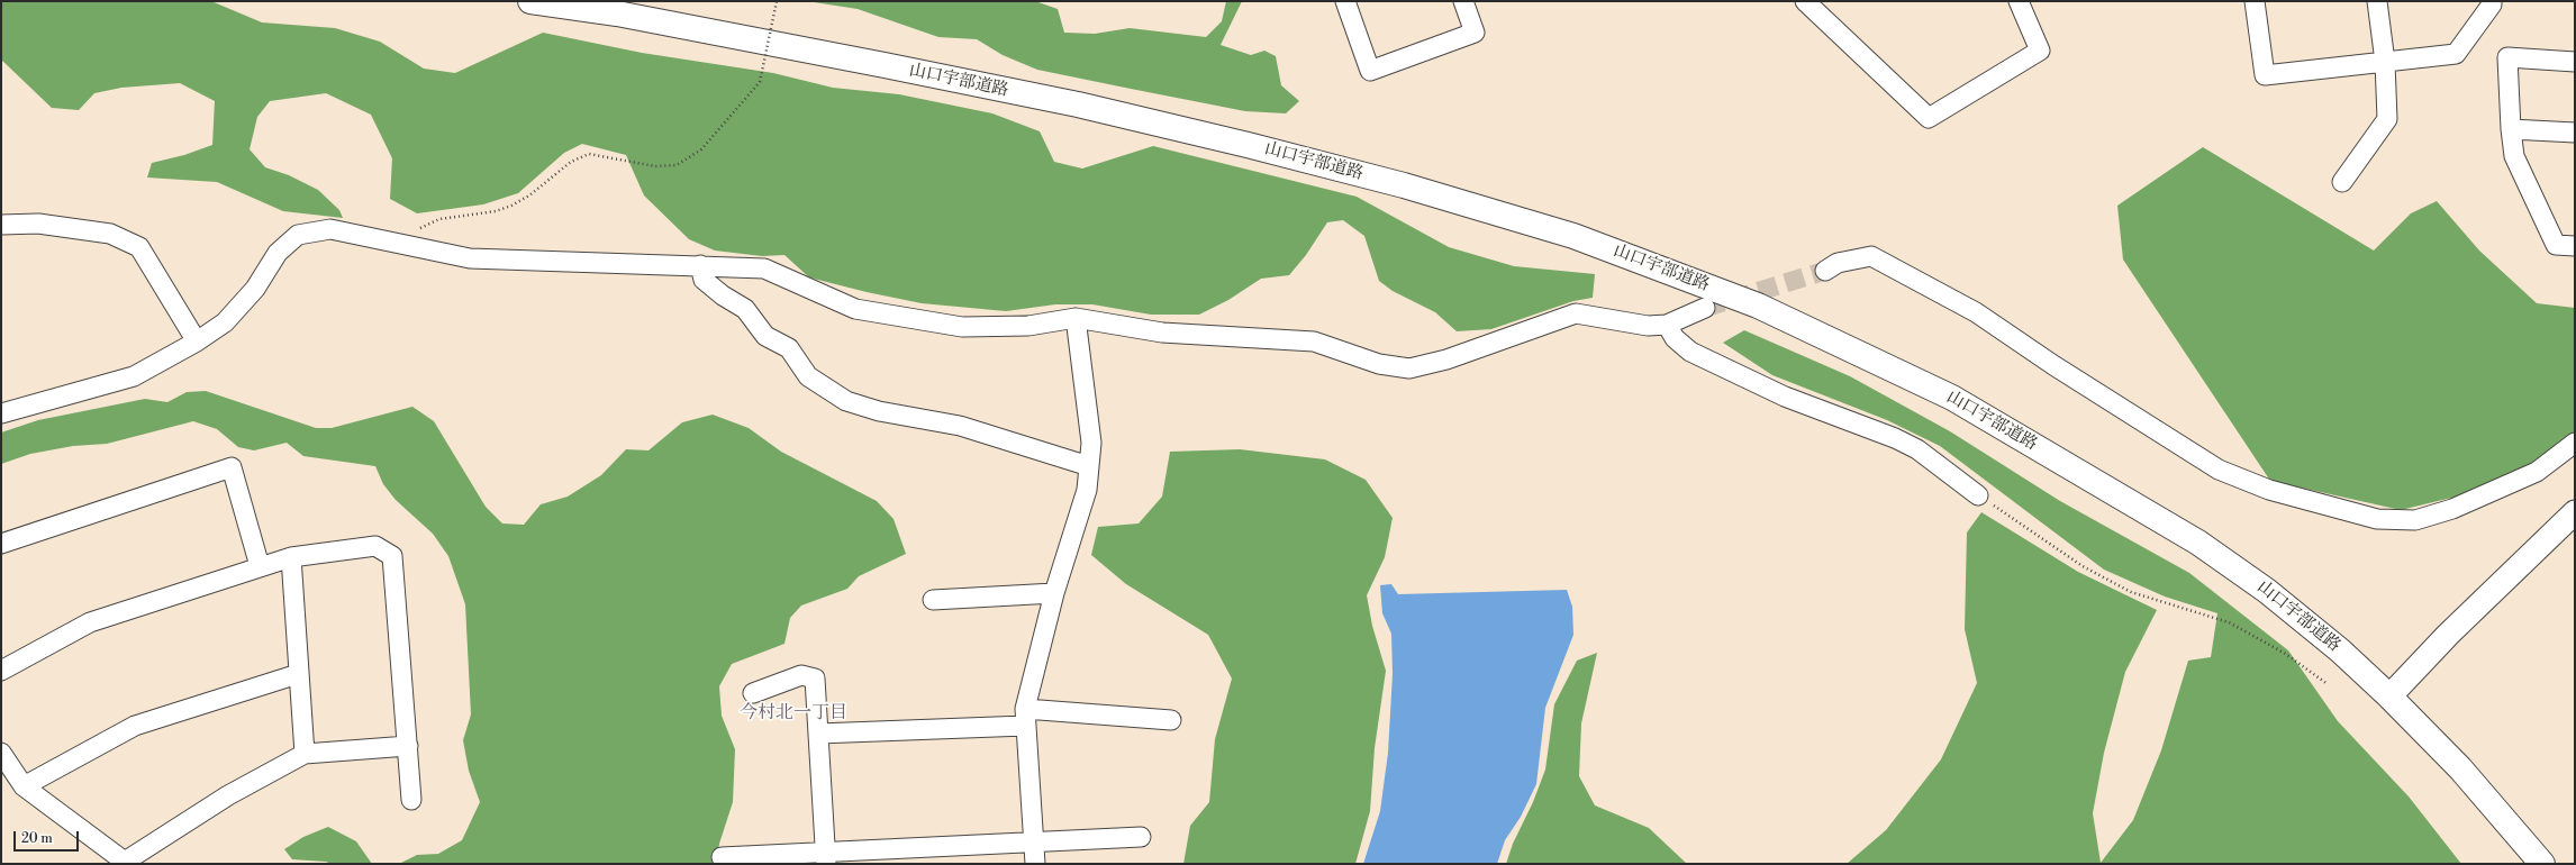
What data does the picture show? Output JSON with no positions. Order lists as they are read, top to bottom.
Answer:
{
  "streets": {
    "main road": ["山口宇部道路"]
  },
  "districts": ["今村北一丁目"],
  "scale_bar": "20 m"
}
